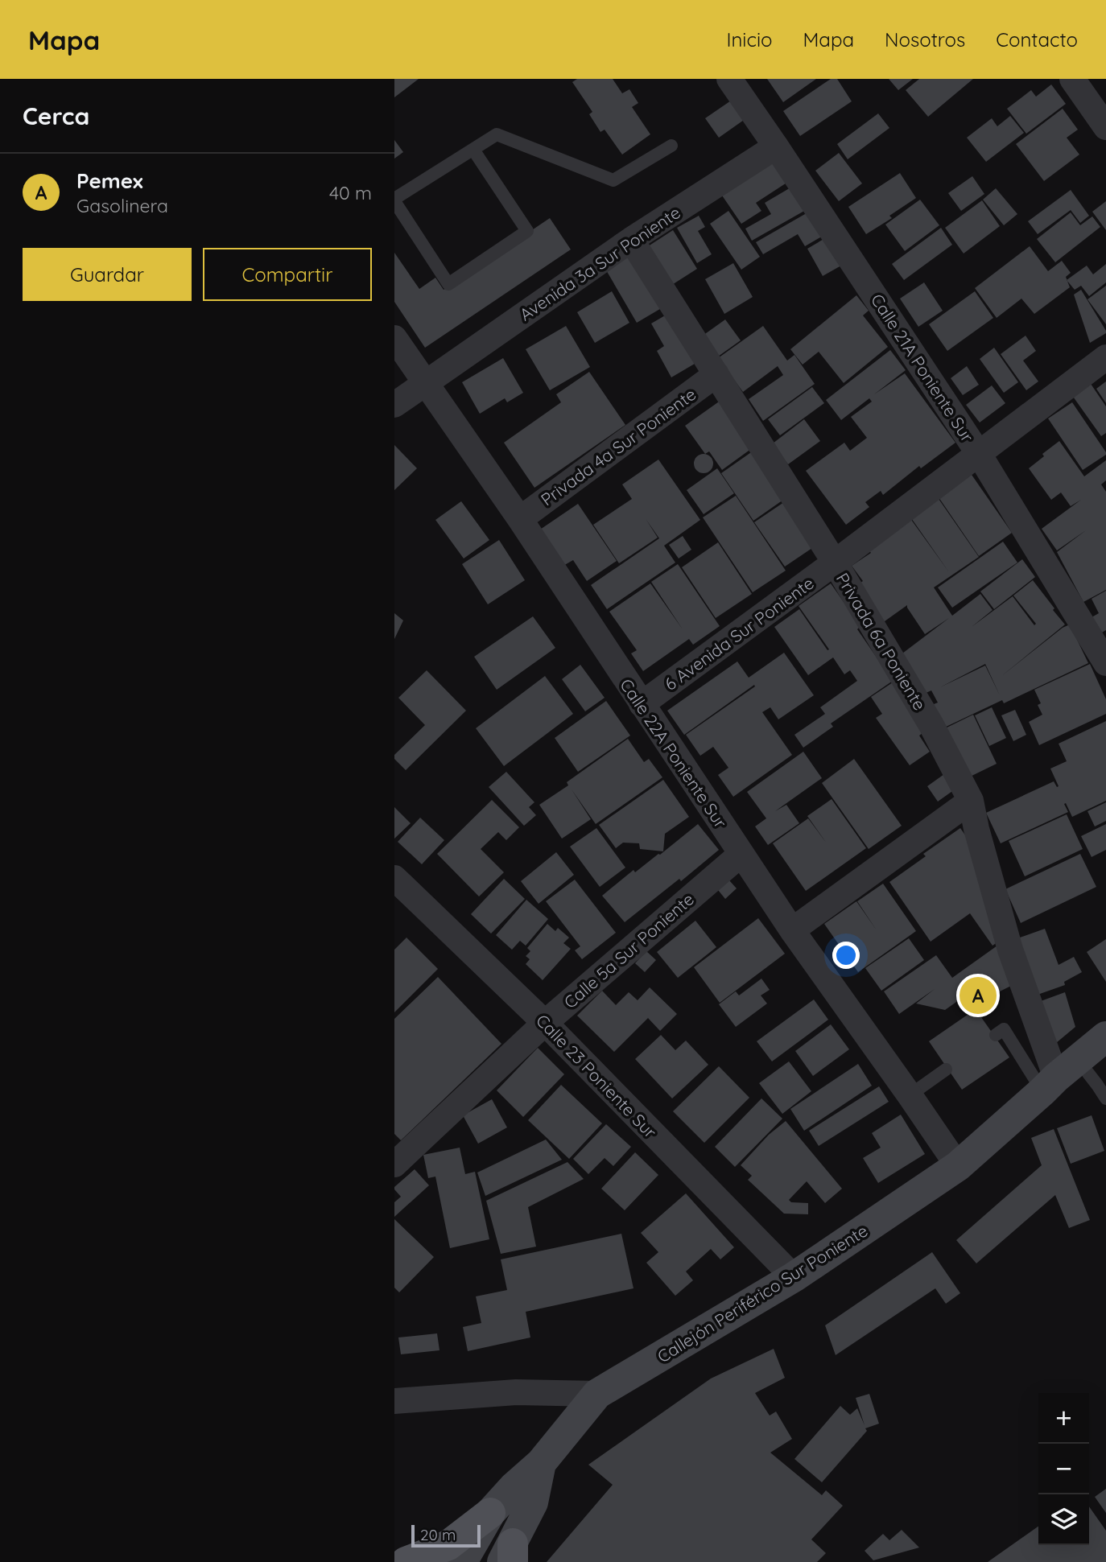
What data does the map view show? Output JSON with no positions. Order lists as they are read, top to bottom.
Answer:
{
  "streets": {
    "main road": ["Callejón Periférico Sur Poniente"],
    "street": [
      "Avenida 3a Sur Poniente",
      "Calle 21A Poniente Sur",
      "Privada 4a Sur Poniente",
      "6 Avenida Sur Poniente",
      "Privada 6a Poniente",
      "Calle 22A Poniente Sur",
      "Calle 5a Sur Poniente",
      "Calle 23 Poniente Sur"
    ]
  },
  "crossings": [
    ["Avenida 3a Sur Poniente", "Calle 21A Poniente Sur"],
    ["Avenida 3a Sur Poniente", "Privada 6a Poniente"],
    ["Avenida 3a Sur Poniente", "Calle 22A Poniente Sur"],
    ["Calle 21A Poniente Sur", "6 Avenida Sur Poniente"],
    ["Privada 4a Sur Poniente", "Privada 6a Poniente"],
    ["Privada 4a Sur Poniente", "Calle 22A Poniente Sur"],
    ["6 Avenida Sur Poniente", "Privada 6a Poniente"],
    ["6 Avenida Sur Poniente", "Calle 22A Poniente Sur"],
    ["Privada 6a Poniente", "Callejón Periférico Sur Poniente"],
    ["Calle 22A Poniente Sur", "Calle 5a Sur Poniente"],
    ["Calle 22A Poniente Sur", "Callejón Periférico Sur Poniente"],
    ["Calle 5a Sur Poniente", "Calle 23 Poniente Sur"],
    ["Calle 23 Poniente Sur", "Callejón Periférico Sur Poniente"]
  ],
  "scale_bar": "20 m",
  "page": {
    "header": "Mapa",
    "nav": [
      "Inicio",
      "Mapa",
      "Nosotros",
      "Contacto"
    ],
    "heading": "Cerca",
    "list": [
      {
        "mark": "A",
        "name": "Pemex",
        "note": "Gasolinera",
        "value": "40 m"
      }
    ],
    "buttons": ["Guardar", "Compartir"],
    "pins": "A",
    "map_buttons": ["+", "−"],
    "scale": "20 m"
  }
}
